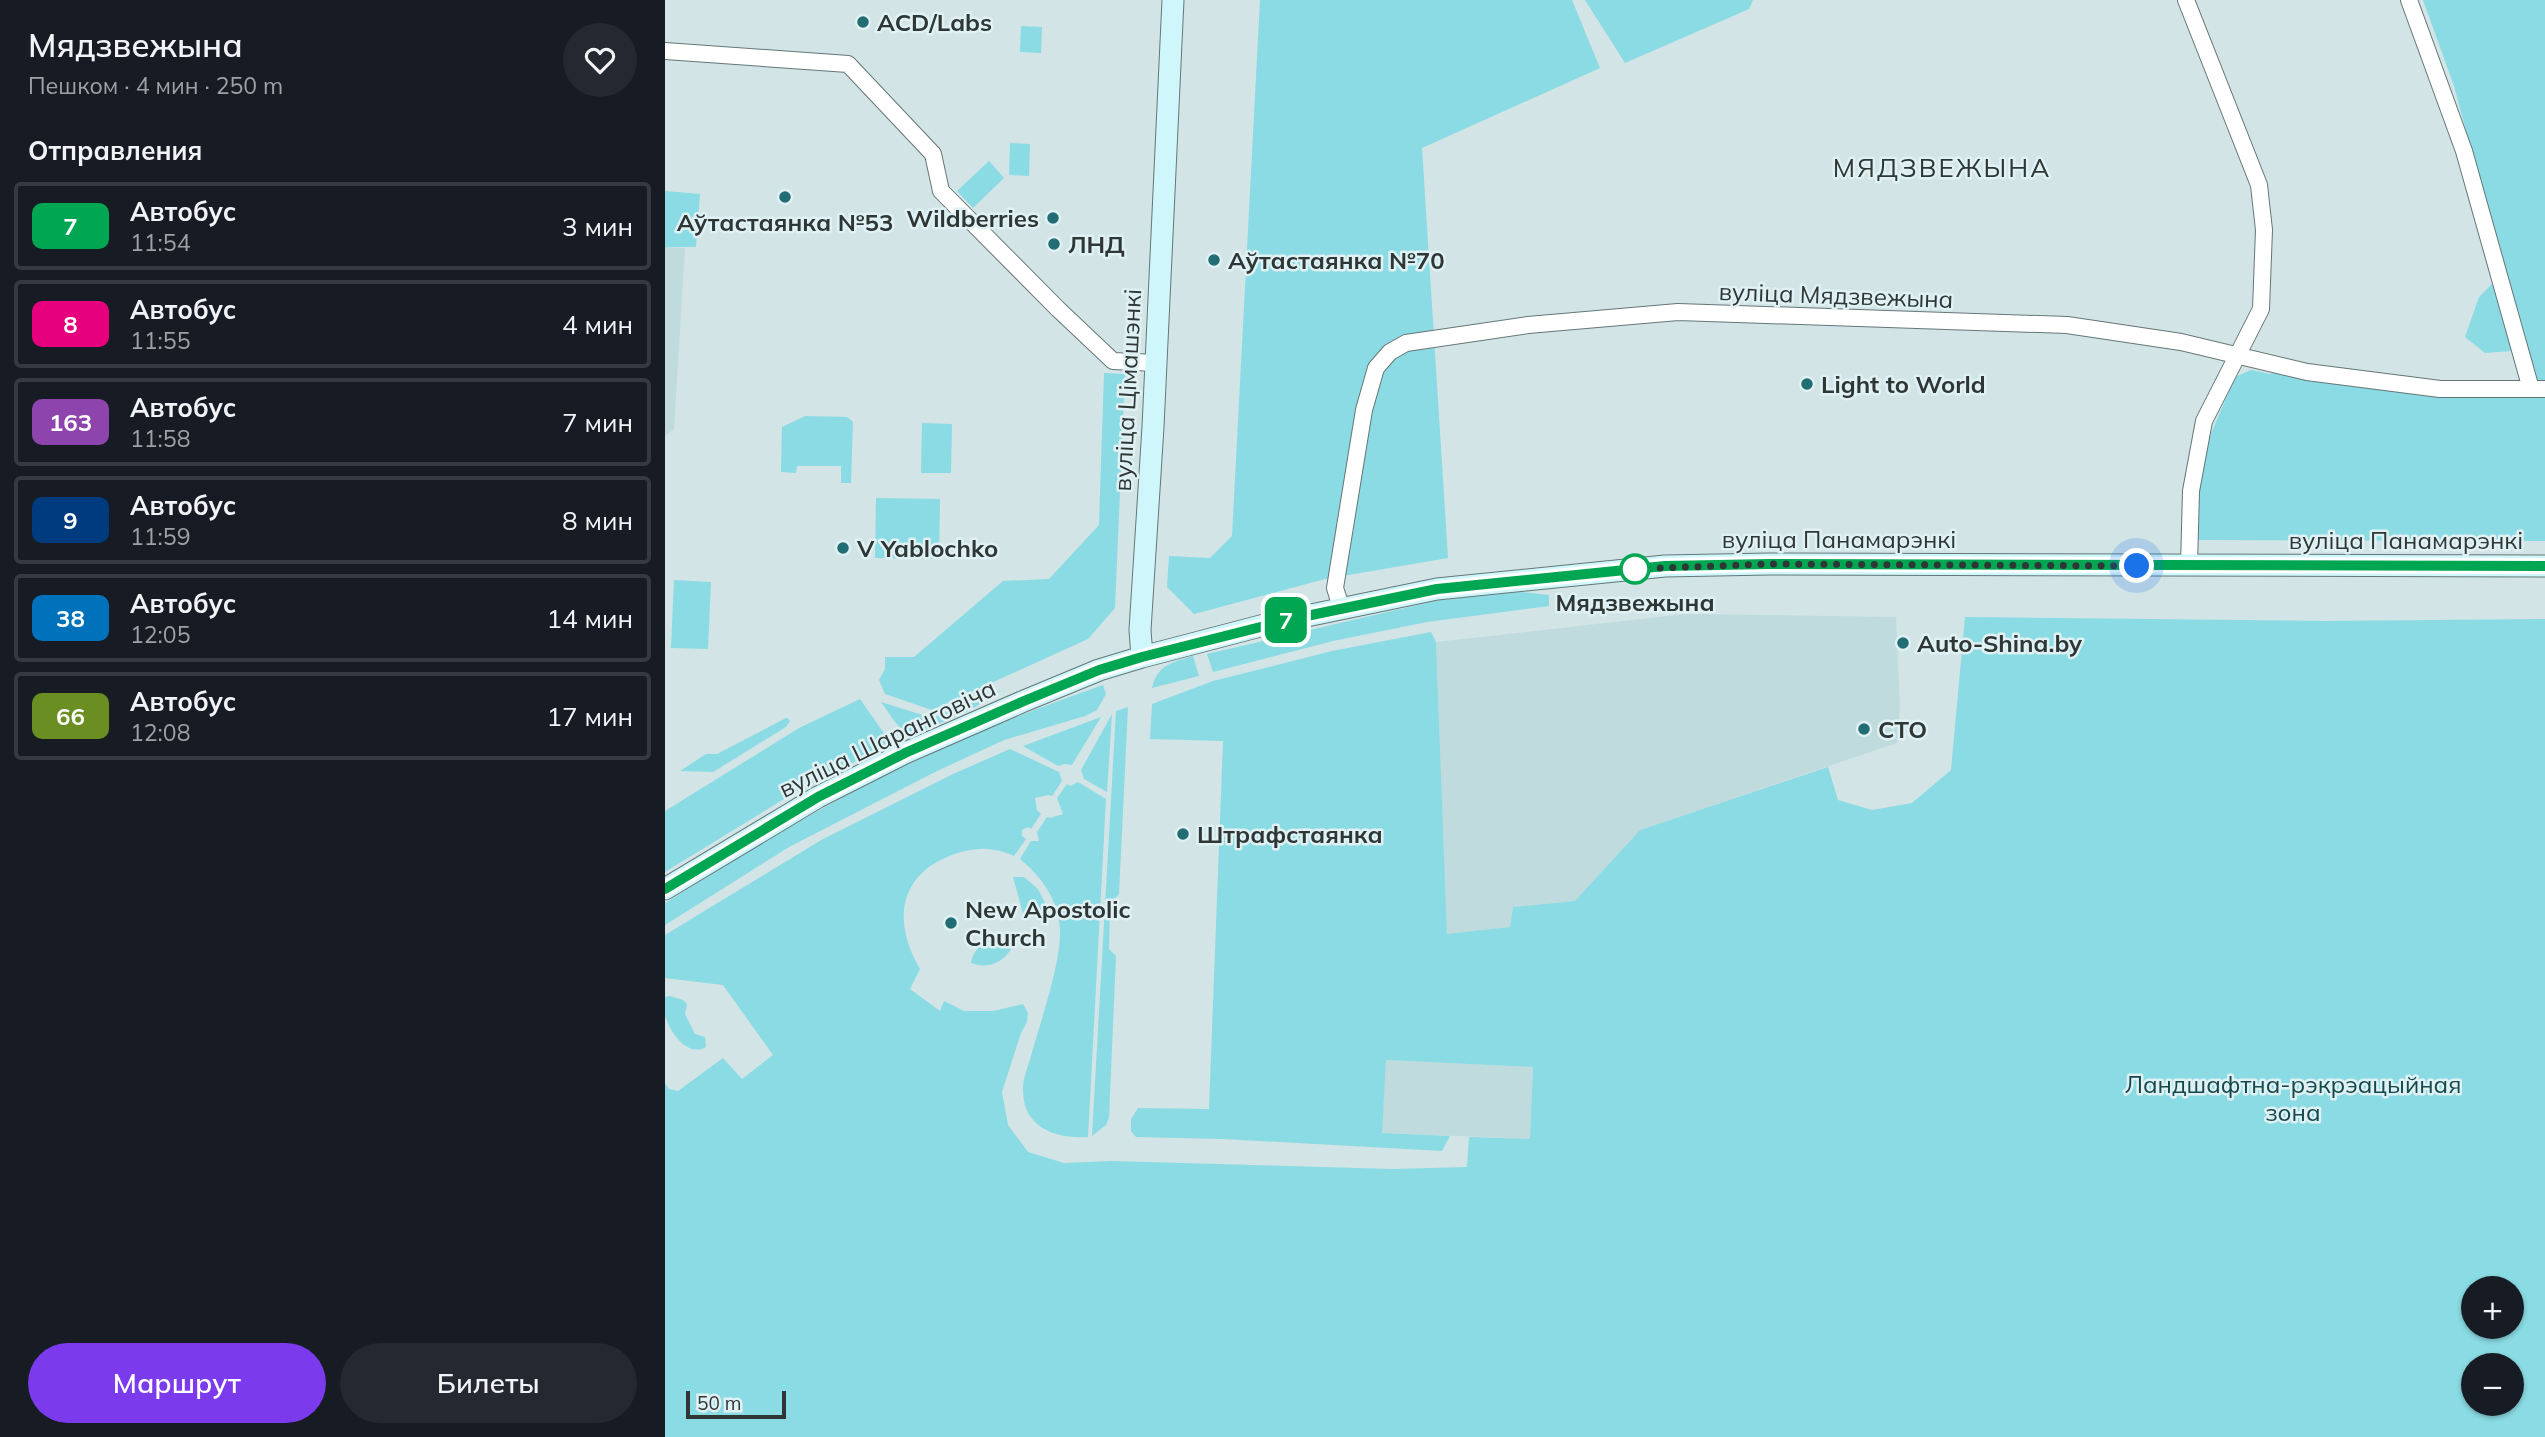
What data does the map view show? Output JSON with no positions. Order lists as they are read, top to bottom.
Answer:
{
  "streets": {
    "main road": ["вуліца Цімашэнкі", "вуліца Панамарэнкі", "вуліца Шаранговіча"],
    "street": ["вуліца Мядзвежына"]
  },
  "crossings": [
    ["вуліца Мядзвежына", "вуліца Панамарэнкі"],
    ["вуліца Цімашэнкі", "вуліца Панамарэнкі"],
    ["вуліца Цімашэнкі", "вуліца Шаранговіча"],
    ["вуліца Панамарэнкі", "вуліца Шаранговіча"]
  ],
  "districts": ["МЯДЗВЕЖЫНА"],
  "parks": ["Ландшафтна-рэкрэацыйная зона"],
  "places": [
    "ACD/Labs",
    "Аўтастаянка №53",
    "Wildberries",
    "ЛНД",
    "Аўтастаянка №70",
    "Light to World",
    "V Yablochko",
    "Мядзвежына",
    "Auto-Shina.by",
    "СТО",
    "Штрафстаянка",
    "New Apostolic Church"
  ],
  "lines": ["bus line 7"],
  "scale_bar": "50 m",
  "page": {
    "heading": [
      ["Мядзвежына", "Пешком · 4 мин · 250 m"],
      "Отправления"
    ],
    "on_map": "7",
    "list": [
      {
        "mark": "7",
        "name": "Автобус",
        "note": "11:54",
        "value": "3 мин"
      },
      {
        "mark": "8",
        "name": "Автобус",
        "note": "11:55",
        "value": "4 мин"
      },
      {
        "mark": "163",
        "name": "Автобус",
        "note": "11:58",
        "value": "7 мин"
      },
      {
        "mark": "9",
        "name": "Автобус",
        "note": "11:59",
        "value": "8 мин"
      },
      {
        "mark": "38",
        "name": "Автобус",
        "note": "12:05",
        "value": "14 мин"
      },
      {
        "mark": "66",
        "name": "Автобус",
        "note": "12:08",
        "value": "17 мин"
      }
    ],
    "map_buttons": ["+", "−"],
    "buttons": ["Маршрут", "Билеты"],
    "scale": "50 m"
  }
}
